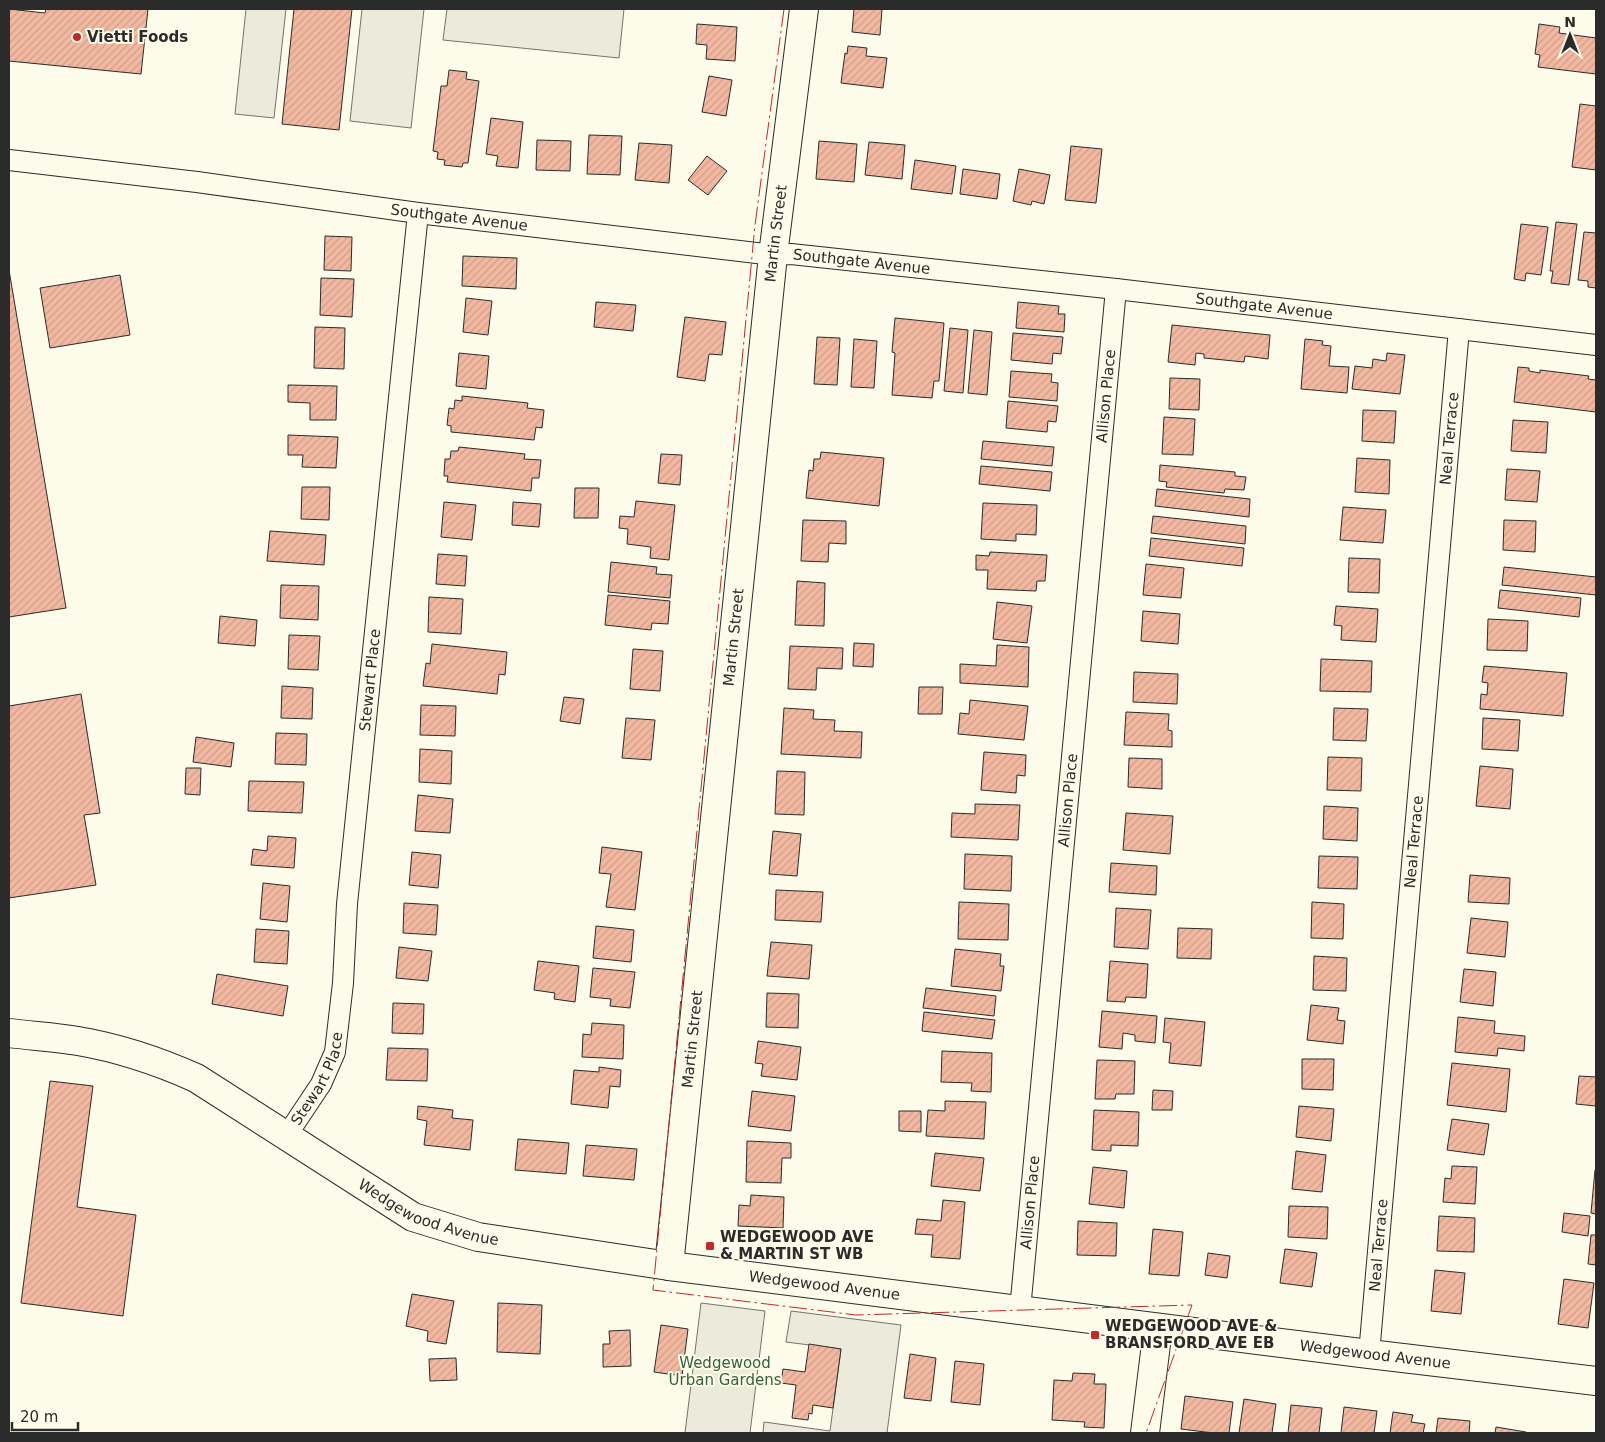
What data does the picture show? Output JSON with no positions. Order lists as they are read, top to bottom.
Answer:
{
  "streets": {
    "main road": ["Martin Street", "Wedgewood Avenue"],
    "street": [
      "Southgate Avenue",
      "Allison Place",
      "Neal Terrace",
      "Stewart Place"
    ]
  },
  "crossings": [
    ["Southgate Avenue", "Martin Street"],
    ["Southgate Avenue", "Allison Place"],
    ["Southgate Avenue", "Neal Terrace"],
    ["Southgate Avenue", "Stewart Place"],
    ["Martin Street", "Wedgewood Avenue"],
    ["Allison Place", "Wedgewood Avenue"],
    ["Neal Terrace", "Wedgewood Avenue"],
    ["Stewart Place", "Wedgewood Avenue"]
  ],
  "parks": ["Wedgewood Urban Gardens"],
  "places": {
    "other": ["Vietti Foods"],
    "transit": ["WEDGEWOOD AVE & MARTIN ST WB", "WEDGEWOOD AVE & BRANSFORD AVE EB"]
  },
  "scale_bar": "20 m",
  "north": "top"
}
